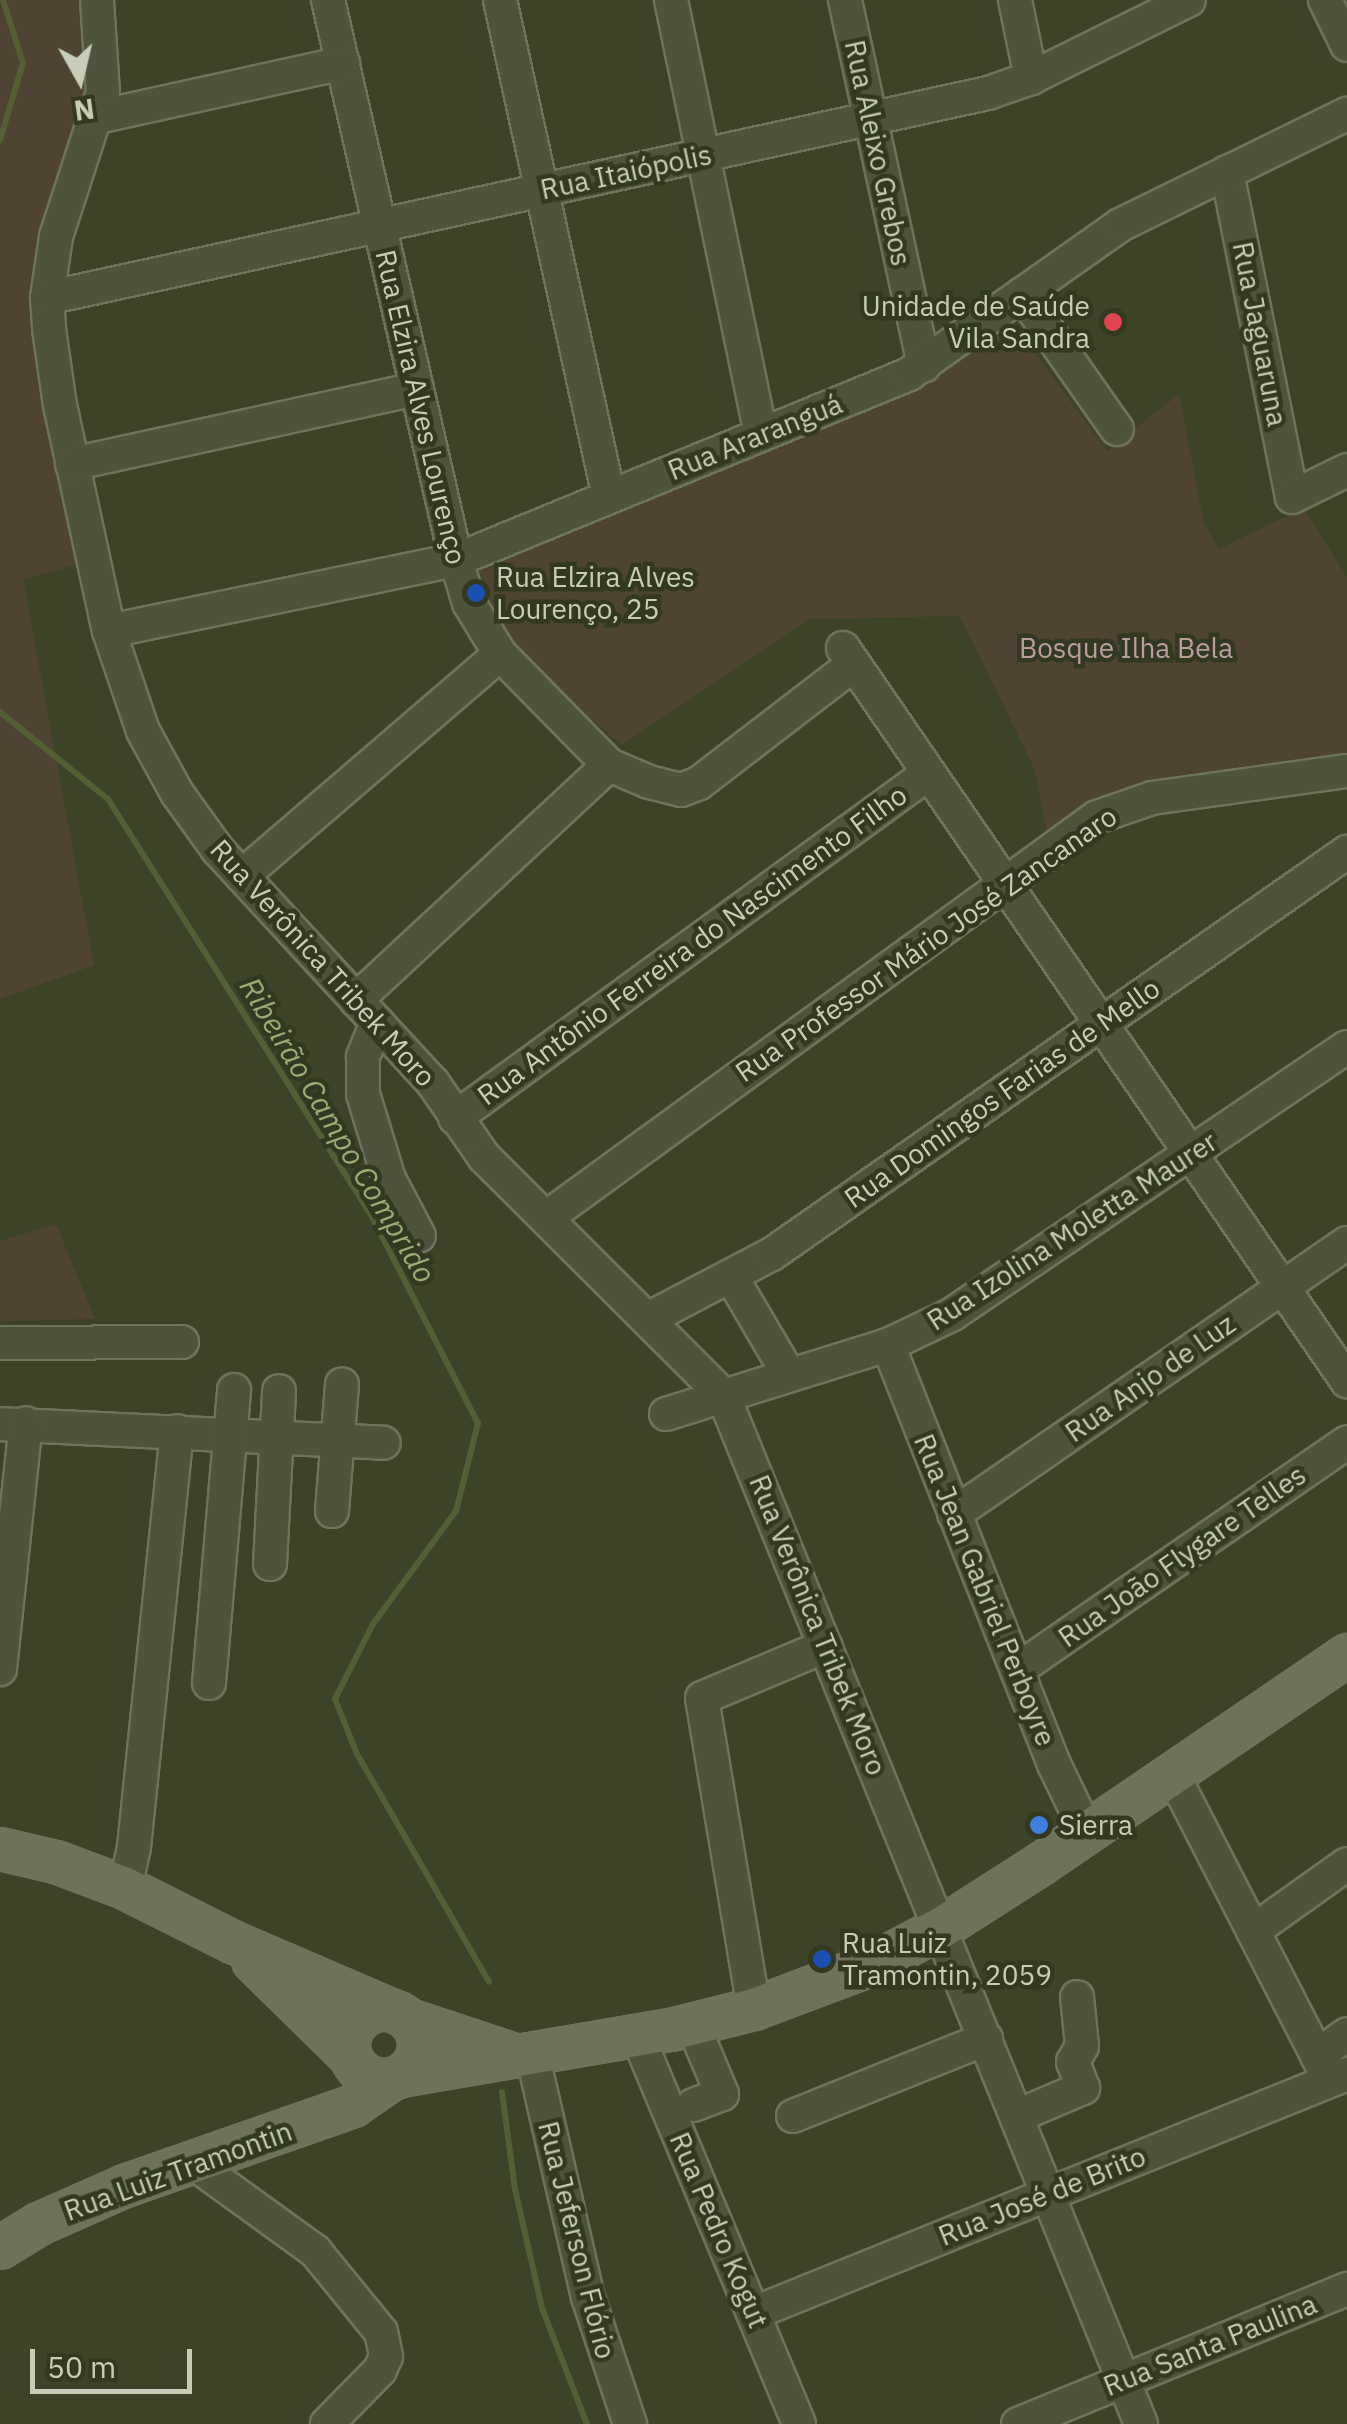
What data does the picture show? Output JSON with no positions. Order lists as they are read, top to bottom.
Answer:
{
  "streets": {
    "main road": ["Rua Luiz Tramontin"],
    "street": [
      "Rua Aleixo Grebos",
      "Rua Itaiópolis",
      "Rua Jaguaruna",
      "Rua Elzira Alves Lourenço",
      "Rua Araranguá",
      "Rua Professor Mário José Zancanaro",
      "Rua Antônio Ferreira do Nascimento Filho",
      "Rua Verônica Tribek Moro",
      "Rua Domingos Farias de Mello",
      "Rua Izolina Moletta Maurer",
      "Rua Anjo de Luz",
      "Rua João Flygare Telles",
      "Rua Jean Gabriel Perboyre",
      "Rua José de Brito",
      "Rua Pedro Kogut",
      "Rua Jeferson Flório",
      "Rua Santa Paulina"
    ]
  },
  "crossings": [
    ["Rua Aleixo Grebos", "Rua Itaiópolis"],
    ["Rua Aleixo Grebos", "Rua Araranguá"],
    ["Rua Itaiópolis", "Rua Elzira Alves Lourenço"],
    ["Rua Itaiópolis", "Rua Verônica Tribek Moro"],
    ["Rua Jaguaruna", "Rua Araranguá"],
    ["Rua Elzira Alves Lourenço", "Rua Araranguá"],
    ["Rua Araranguá", "Rua Verônica Tribek Moro"],
    ["Rua Professor Mário José Zancanaro", "Rua Verônica Tribek Moro"],
    ["Rua Antônio Ferreira do Nascimento Filho", "Rua Verônica Tribek Moro"],
    ["Rua Verônica Tribek Moro", "Rua Domingos Farias de Mello"],
    ["Rua Verônica Tribek Moro", "Rua Izolina Moletta Maurer"],
    ["Rua Verônica Tribek Moro", "Rua José de Brito"],
    ["Rua Verônica Tribek Moro", "Rua Santa Paulina"],
    ["Rua Izolina Moletta Maurer", "Rua Jean Gabriel Perboyre"],
    ["Rua Anjo de Luz", "Rua Jean Gabriel Perboyre"],
    ["Rua João Flygare Telles", "Rua Jean Gabriel Perboyre"],
    ["Rua José de Brito", "Rua Pedro Kogut"]
  ],
  "water": ["Ribeirão Campo Comprido"],
  "parks": ["Bosque Ilha Bela"],
  "places": [
    "Unidade de Saúde Vila Sandra",
    "Rua Elzira Alves Lourenço, 25",
    "Sierra",
    "Rua Luiz Tramontin, 2059"
  ],
  "scale_bar": "50 m",
  "north": "bottom"
}
